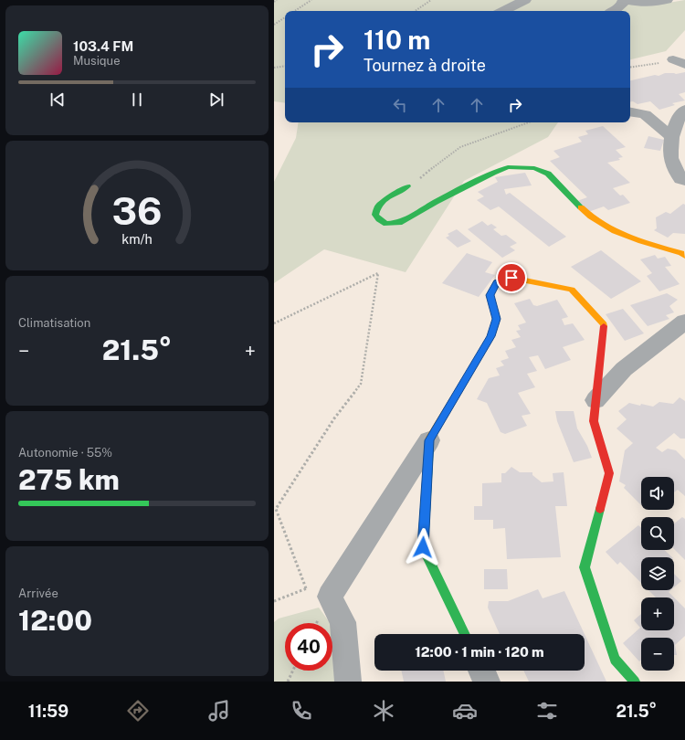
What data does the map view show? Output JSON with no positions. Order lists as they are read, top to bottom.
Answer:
{
  "page": {
    "turn": ["110 m", "Tournez à droite"],
    "song": ["103.4 FM", "Musique"],
    "tile": [
      "Climatisation",
      ["Autonomie · 55%", "275 km"],
      ["Arrivée", "12:00"]
    ],
    "heat": ["−", "21.5°", "+"],
    "map_buttons": ["+", "−"],
    "limit": "40",
    "trip": "12:00 · 1 min · 120 m",
    "tabs": ["11:59", "21.5°"],
    "gauge": ["36", "km/h"]
  }
}
